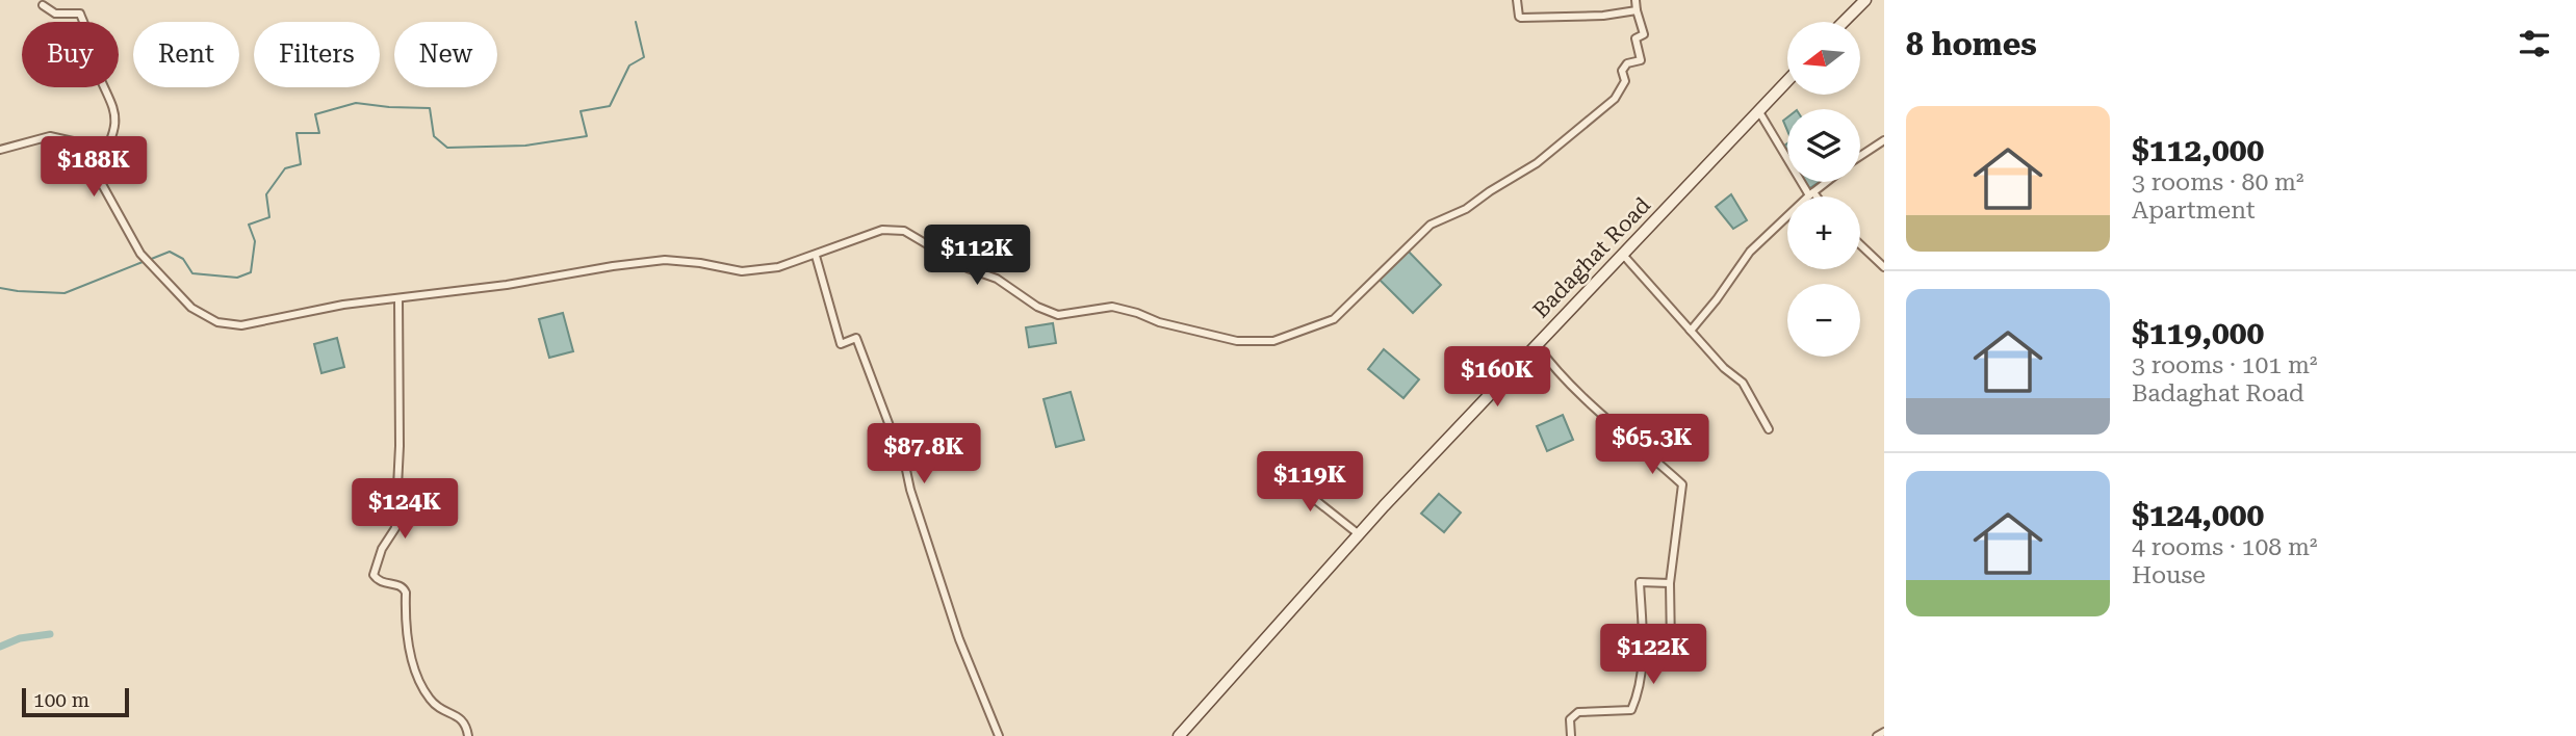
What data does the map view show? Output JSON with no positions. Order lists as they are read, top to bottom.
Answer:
{
  "streets": {
    "main road": ["Badaghat Road"]
  },
  "scale_bar": "100 m",
  "north": "left",
  "page": {
    "heading": "8 homes",
    "map_buttons": ["+", "−"],
    "chip": [
      "Buy",
      "Rent",
      "Filters",
      "New"
    ],
    "list": [
      {
        "name": "$112,000",
        "note": "3 rooms · 80 m² · Apartment"
      },
      {
        "name": "$119,000",
        "note": "3 rooms · 101 m² · Badaghat Road"
      },
      {
        "name": "$124,000",
        "note": "4 rooms · 108 m² · House"
      }
    ],
    "price": [
      "$188K",
      "$112K",
      "$160K",
      "$65.3K",
      "$87.8K",
      "$119K",
      "$124K",
      "$122K"
    ],
    "scale": "100 m"
  }
}
